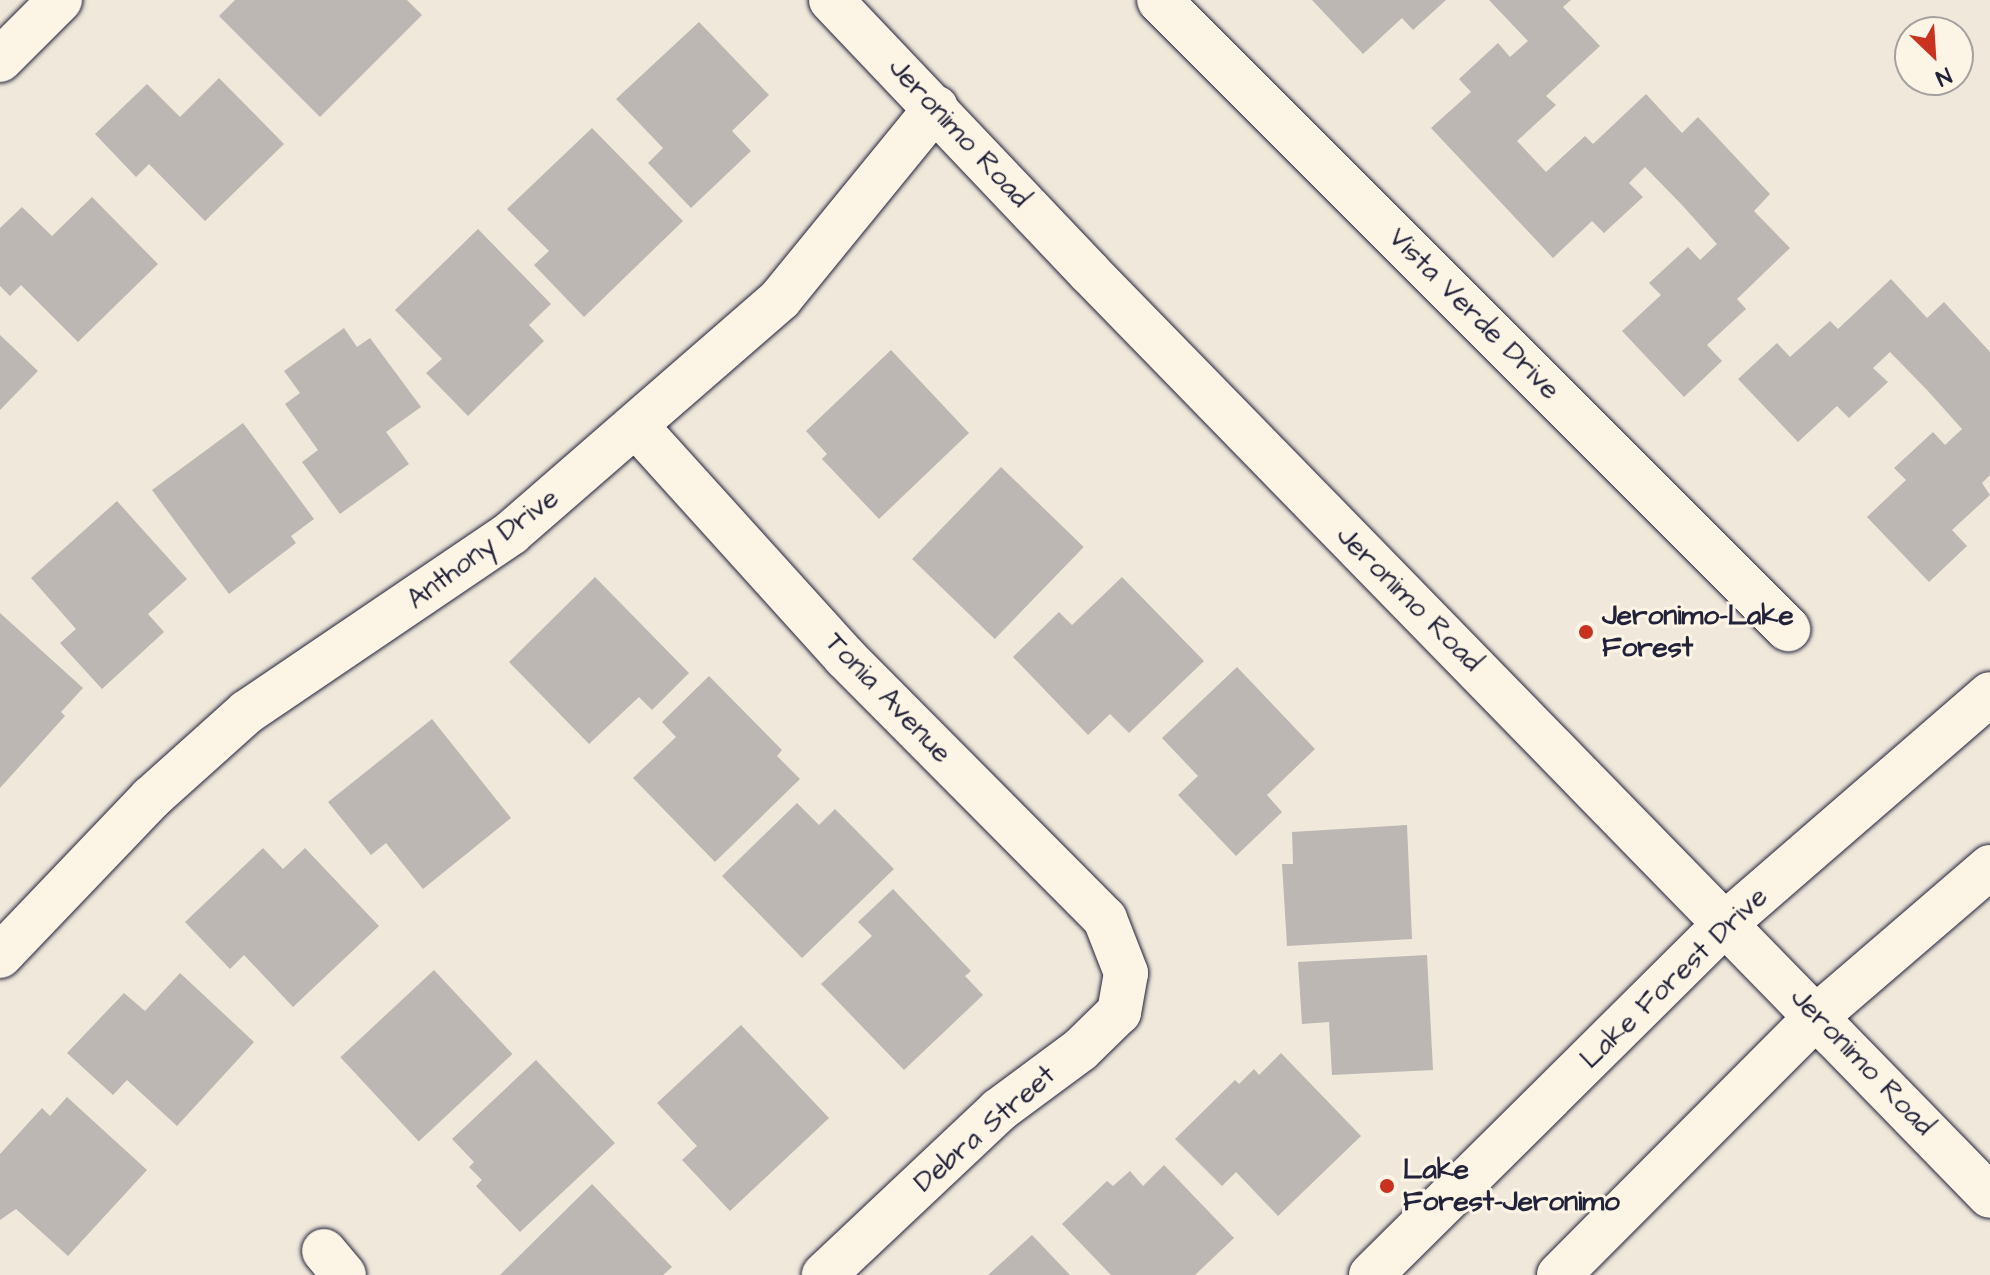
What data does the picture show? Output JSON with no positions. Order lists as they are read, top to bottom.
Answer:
{
  "streets": {
    "street": [
      "Jeronimo Road",
      "Vista Verde Drive",
      "Anthony Drive",
      "Tonia Avenue",
      "Lake Forest Drive",
      "Debra Street"
    ]
  },
  "crossings": [
    ["Jeronimo Road", "Anthony Drive"],
    ["Jeronimo Road", "Lake Forest Drive"],
    ["Anthony Drive", "Tonia Avenue"],
    ["Tonia Avenue", "Debra Street"]
  ],
  "places": ["Jeronimo-Lake Forest", "Lake Forest-Jeronimo"],
  "north": "bottom right"
}
